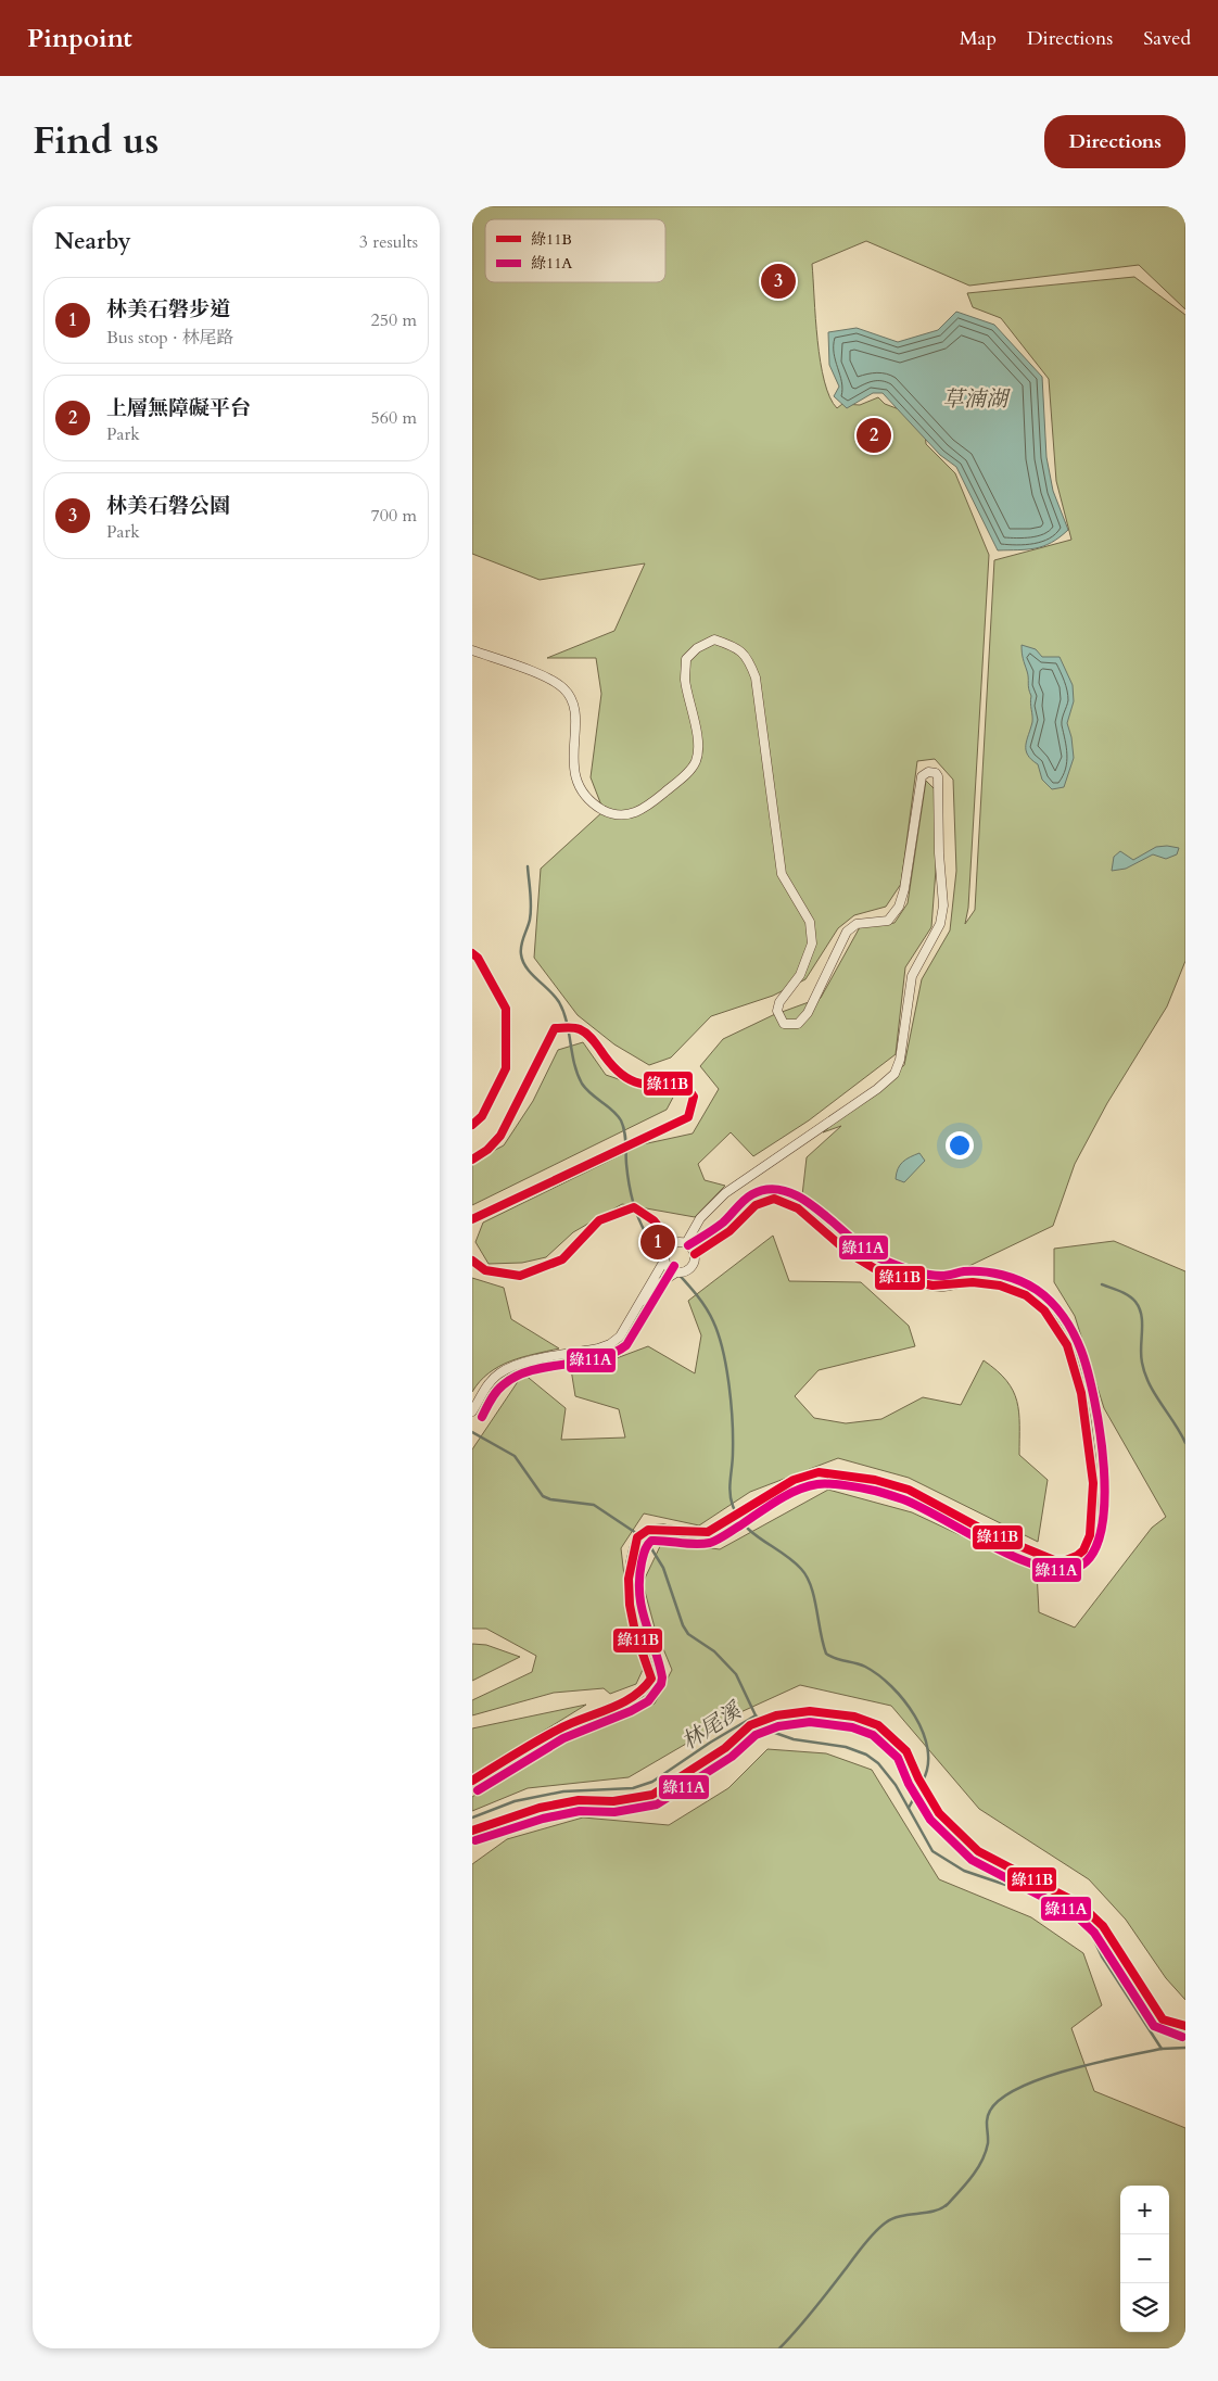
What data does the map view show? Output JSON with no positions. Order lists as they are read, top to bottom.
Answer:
{
  "water": ["草湳湖", "林尾溪"],
  "lines": ["transit line 綠11B", "transit line 綠11A"],
  "legend": ["綠11B", "綠11A"],
  "page": {
    "header": "Pinpoint",
    "nav": ["Map", "Directions", "Saved"],
    "title": "Find us",
    "buttons": "Directions",
    "heading": ["Nearby", "3 results"],
    "pins": ["3", "2", "1"],
    "list": [
      {
        "mark": "1",
        "name": "林美石磐步道",
        "note": "Bus stop · 林尾路",
        "value": "250 m"
      },
      {
        "mark": "2",
        "name": "上層無障礙平台",
        "note": "Park",
        "value": "560 m"
      },
      {
        "mark": "3",
        "name": "林美石磐公園",
        "note": "Park",
        "value": "700 m"
      }
    ],
    "map_buttons": ["+", "−"]
  }
}
